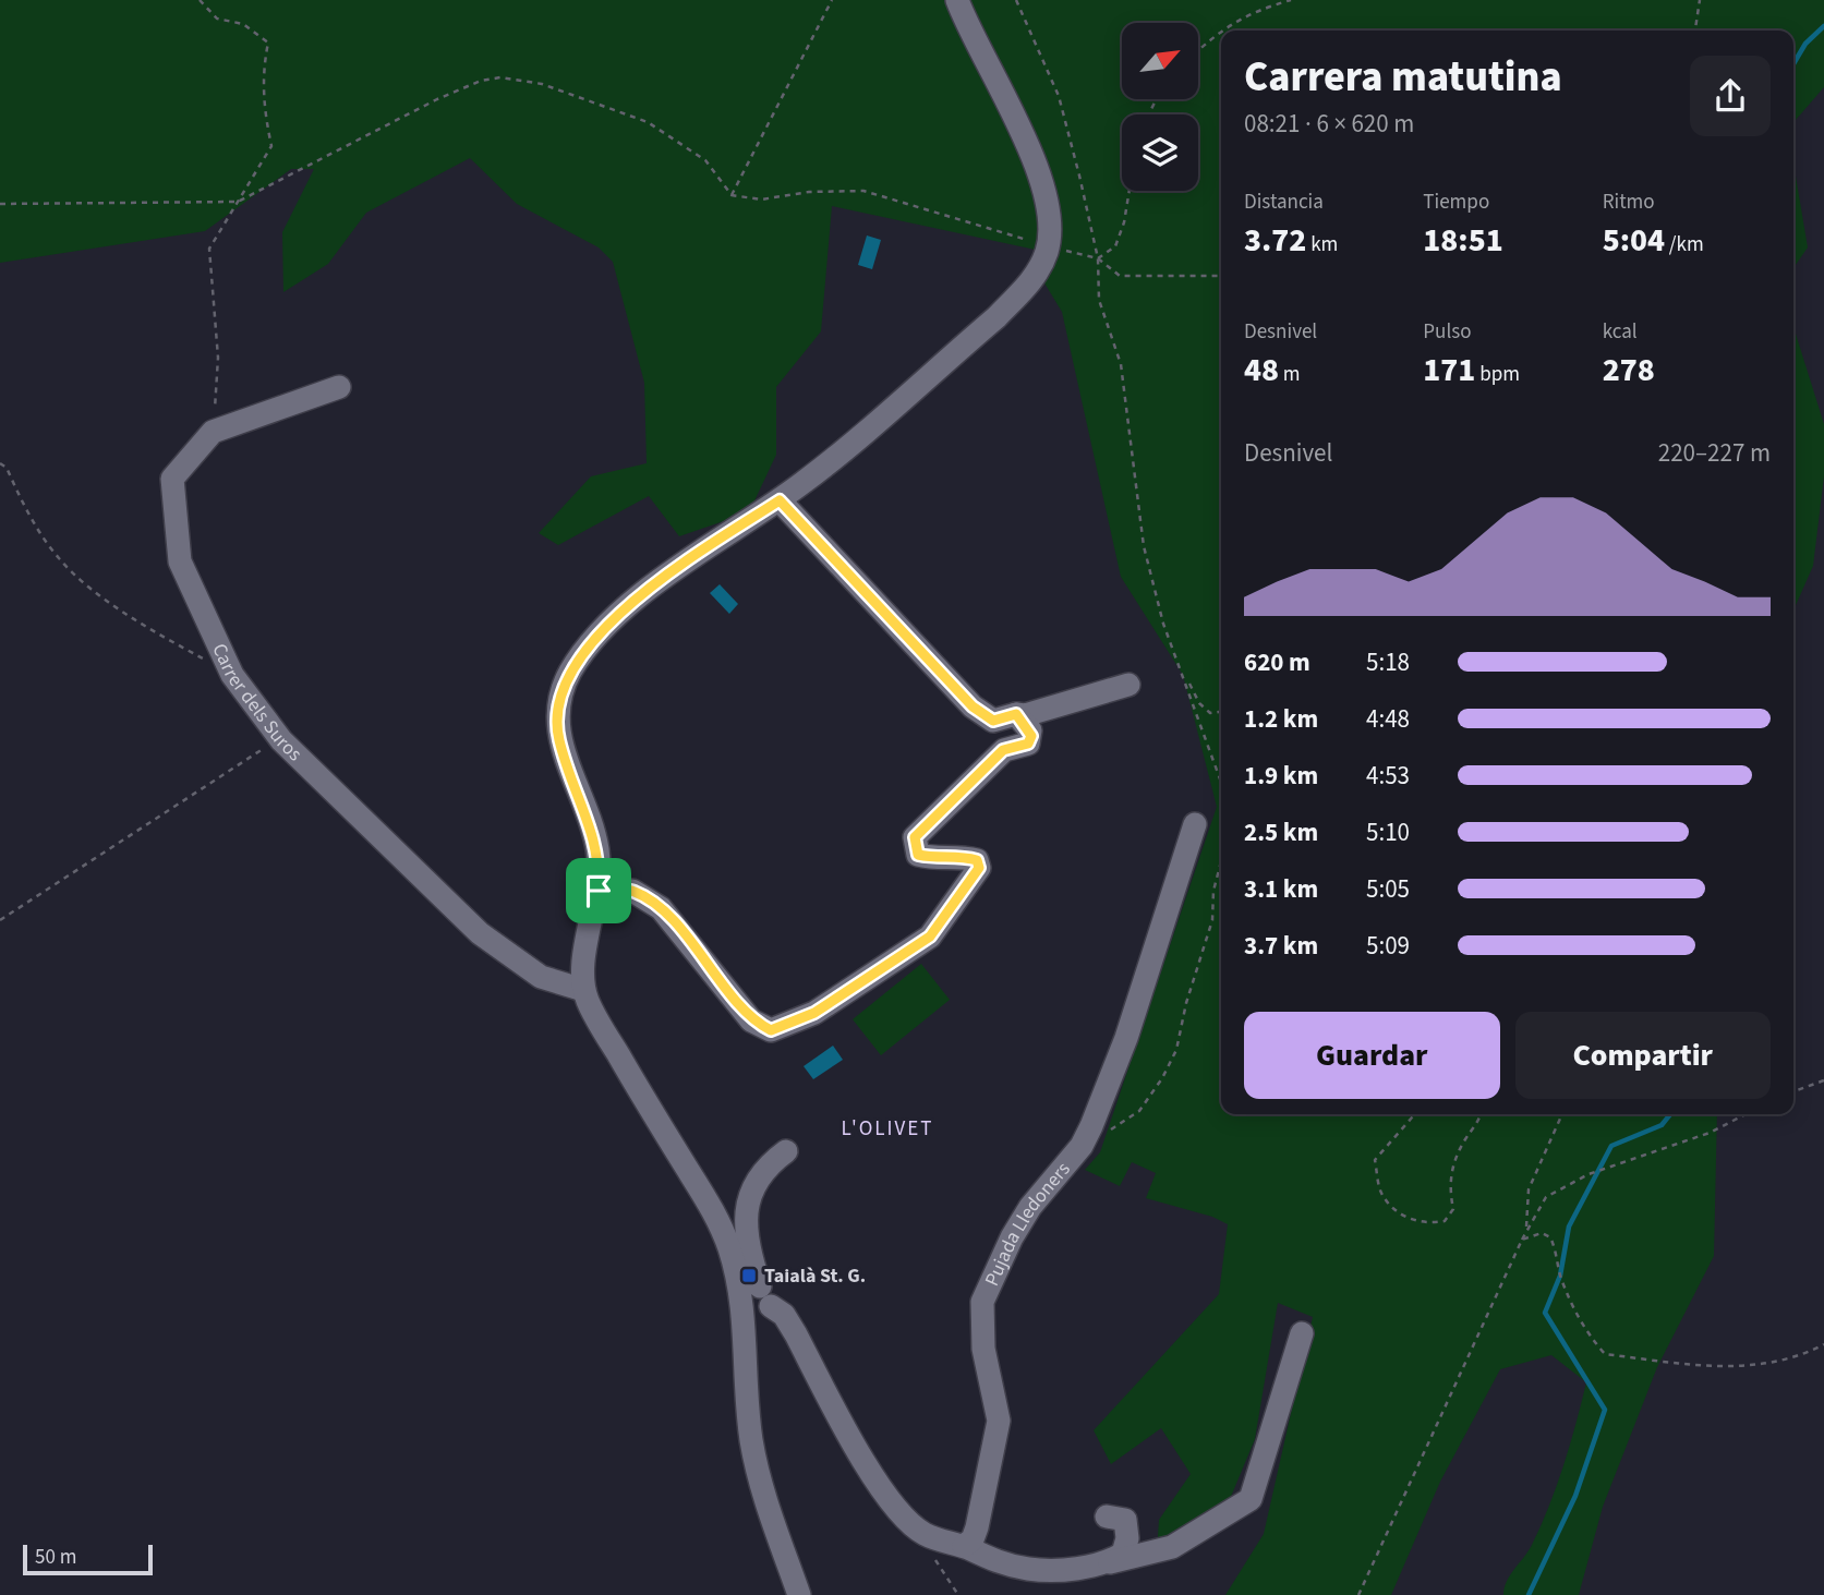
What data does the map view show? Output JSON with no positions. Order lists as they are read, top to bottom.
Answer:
{
  "streets": {
    "street": ["Carrer dels Suros", "Pujada Lledoners"]
  },
  "districts": ["L'OLIVET"],
  "places": {
    "transit": ["Taialà St. G."]
  },
  "scale_bar": "50 m",
  "north": "top right",
  "page": {
    "heading": ["Carrera matutina", "08:21 · 6 × 620 m"],
    "stats": [
      ["Distancia", "3.72 km"],
      ["Tiempo", "18:51"],
      ["Ritmo", "5:04 /km"],
      ["Desnivel", "48 m"],
      ["Pulso", "171 bpm"],
      ["kcal", "278"]
    ],
    "chart": ["Desnivel", "220–227 m"],
    "list": [
      {
        "name": "620 m",
        "note": "5:18"
      },
      {
        "name": "1.2 km",
        "note": "4:48"
      },
      {
        "name": "1.9 km",
        "note": "4:53"
      },
      {
        "name": "2.5 km",
        "note": "5:10"
      },
      {
        "name": "3.1 km",
        "note": "5:05"
      },
      {
        "name": "3.7 km",
        "note": "5:09"
      }
    ],
    "buttons": ["Guardar", "Compartir"],
    "scale": "50 m"
  }
}
